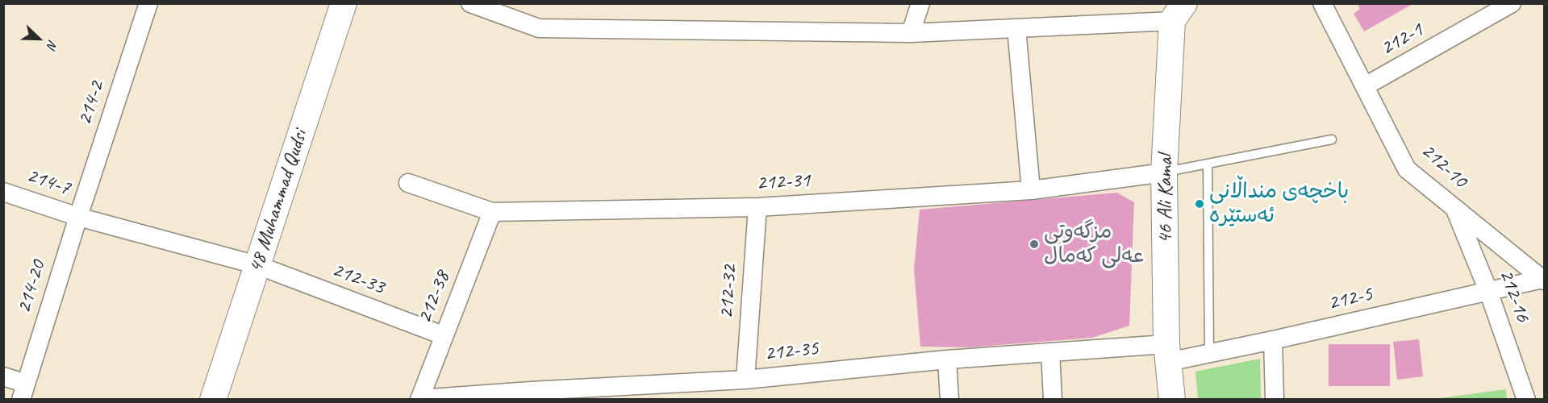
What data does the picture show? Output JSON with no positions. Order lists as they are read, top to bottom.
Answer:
{
  "streets": {
    "street": [
      "212-1",
      "214-2",
      "212-10",
      "214-7",
      "212-31",
      "46 Ali Kamal",
      "48 Muhammad Qudsi",
      "212-33",
      "214-20",
      "212-32",
      "212-16",
      "212-38",
      "212-5",
      "212-35"
    ]
  },
  "crossings": [
    ["212-1", "212-10"],
    ["214-2", "214-7"],
    ["214-2", "214-20"],
    ["212-10", "212-16"],
    ["212-10", "212-5"],
    ["214-7", "48 Muhammad Qudsi"],
    ["214-7", "212-33"],
    ["214-7", "214-20"],
    ["212-31", "46 Ali Kamal"],
    ["212-31", "212-32"],
    ["212-31", "212-38"],
    ["46 Ali Kamal", "212-5"],
    ["46 Ali Kamal", "212-35"],
    ["48 Muhammad Qudsi", "212-33"],
    ["212-33", "212-38"],
    ["212-32", "212-35"],
    ["212-16", "212-5"],
    ["212-38", "212-35"],
    ["212-5", "212-35"]
  ],
  "places": ["باخچەی منداڵانی ئەستێرە", "مزگەوتی عەلی کەمال"],
  "north": "bottom right"
}
